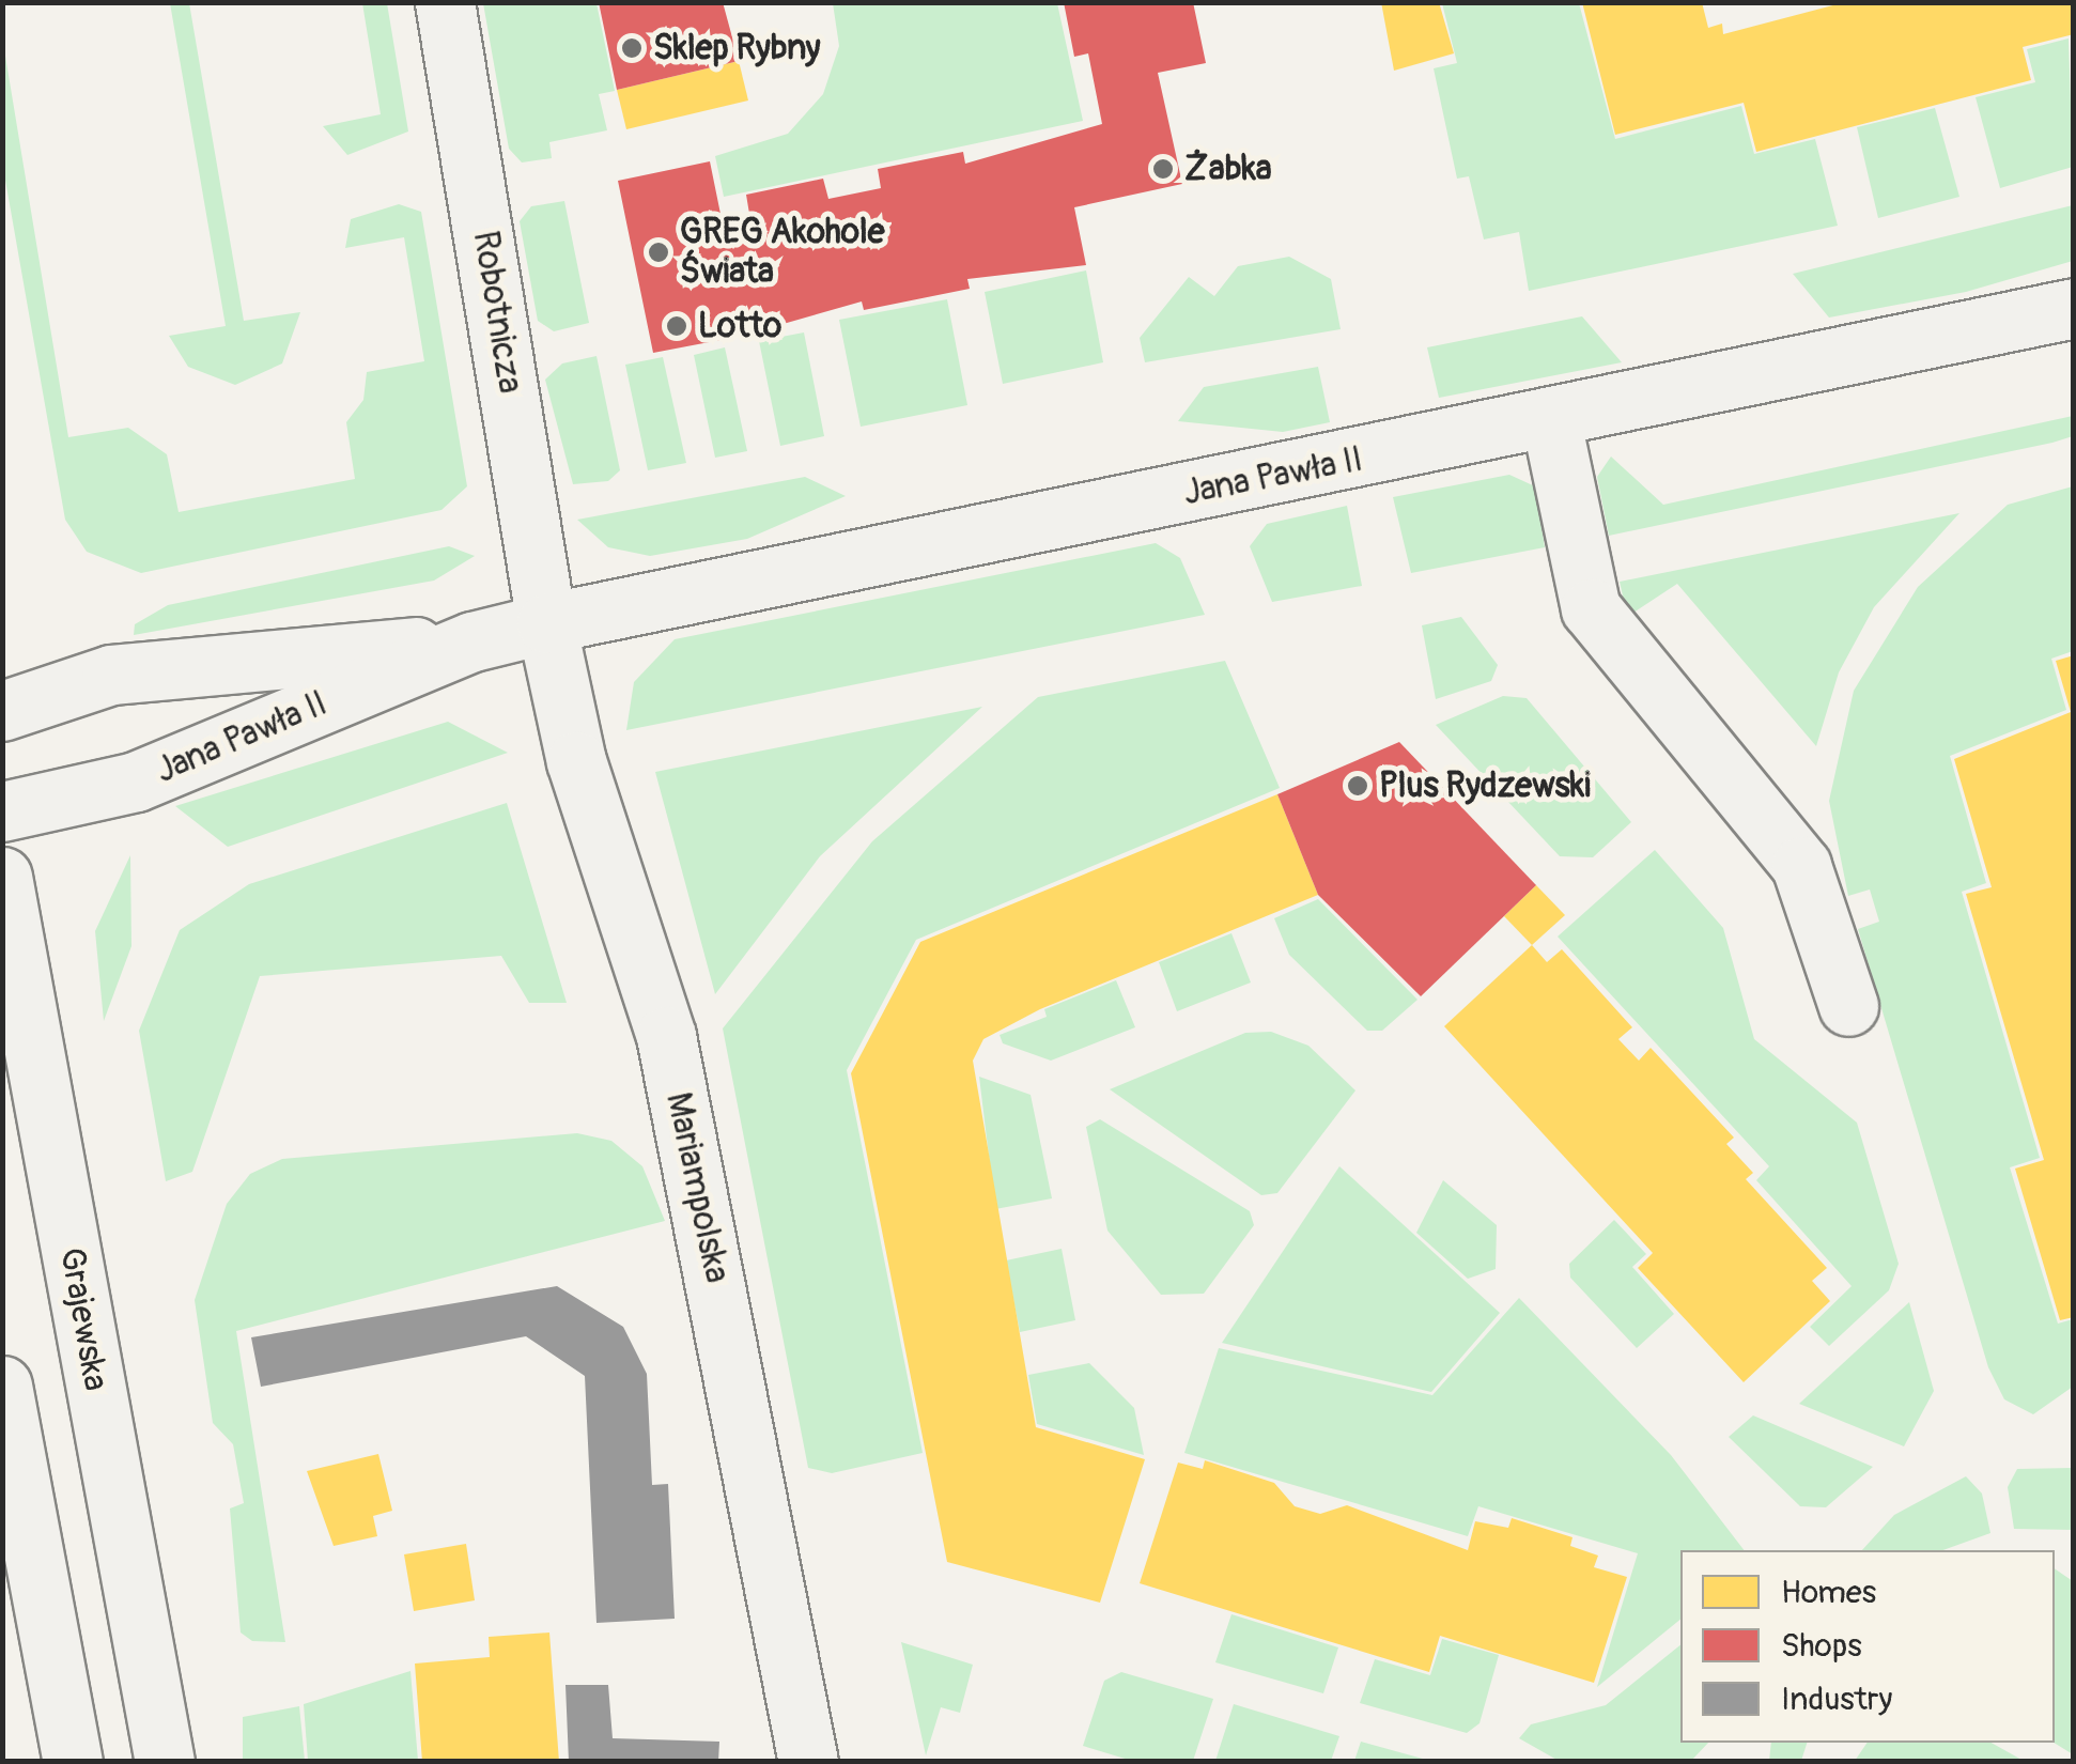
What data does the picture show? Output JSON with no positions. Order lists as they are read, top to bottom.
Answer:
{
  "streets": {
    "street": [
      "Robotnicza",
      "Jana Pawła II",
      "Mariampolska",
      "Grajewska"
    ]
  },
  "crossings": [
    ["Robotnicza", "Jana Pawła II"],
    ["Robotnicza", "Mariampolska"],
    ["Jana Pawła II", "Mariampolska"]
  ],
  "places": [
    "Sklep Rybny",
    "Żabka",
    "GREG Akohole Świata",
    "Lotto",
    "Plus Rydzewski"
  ],
  "legend": ["Homes", "Shops", "Industry"]
}
